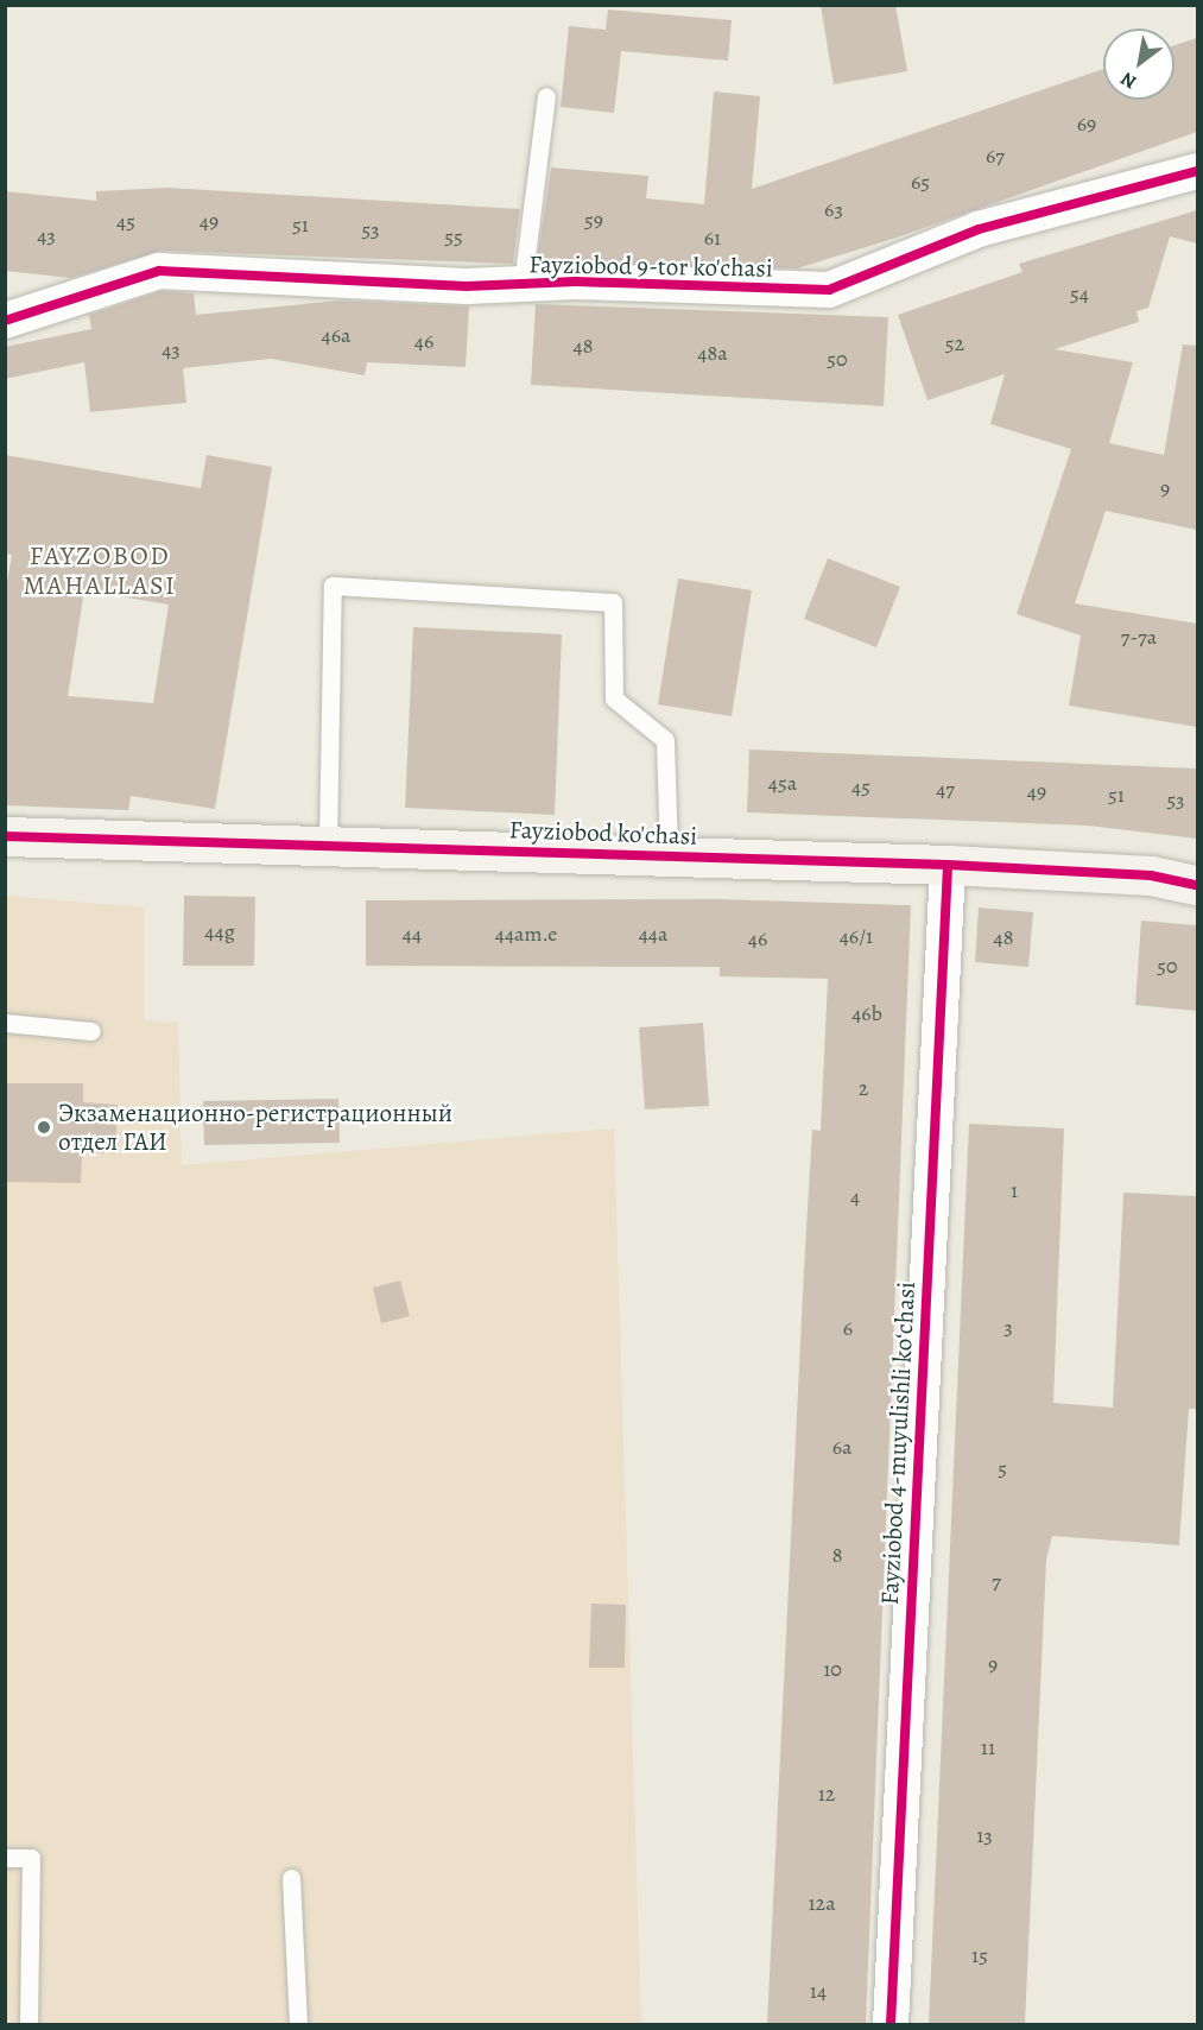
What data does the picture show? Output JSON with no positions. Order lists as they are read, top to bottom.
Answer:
{
  "streets": {
    "street": ["Fayziobod 9-tor ko'chasi", "Fayziobod ko'chasi", "Fayziobod 4-muyulishli koʻchasi"]
  },
  "crossings": [
    ["Fayziobod ko'chasi", "Fayziobod 4-muyulishli koʻchasi"]
  ],
  "districts": ["FAYZOBOD MAHALLASI"],
  "places": ["Экзаменационно-регистрационный отдел ГАИ"],
  "house_numbers": [
    "69",
    "67",
    "65",
    "63",
    "59",
    "45",
    "49",
    "51",
    "53",
    "43",
    "55",
    "61",
    "54",
    "46a",
    "46",
    "52",
    "48",
    "43",
    "48a",
    "50",
    "9",
    "7-7a",
    "45a",
    "45",
    "47",
    "49",
    "51",
    "53",
    "44g",
    "44",
    "44am.e",
    "44a",
    "46/1",
    "48",
    "46",
    "50",
    "46b",
    "2",
    "1",
    "4",
    "3",
    "6",
    "6a",
    "5",
    "8",
    "7",
    "9",
    "10",
    "11",
    "12",
    "13",
    "12a",
    "15",
    "14"
  ],
  "north": "bottom left"
}
